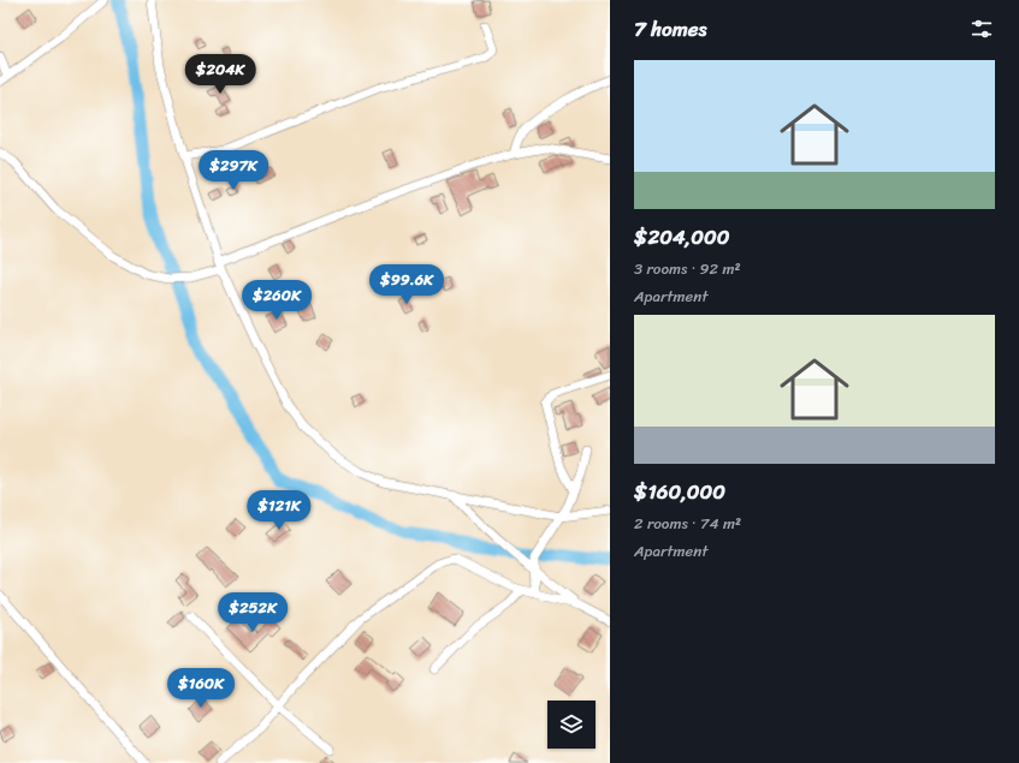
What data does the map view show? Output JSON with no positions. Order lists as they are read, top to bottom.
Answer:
{
  "page": {
    "heading": "7 homes",
    "price": [
      "$204K",
      "$297K",
      "$99.6K",
      "$260K",
      "$121K",
      "$252K",
      "$160K"
    ],
    "list": [
      {
        "name": "$204,000",
        "note": "3 rooms · 92 m² · Apartment"
      },
      {
        "name": "$160,000",
        "note": "2 rooms · 74 m² · Apartment"
      }
    ]
  }
}
